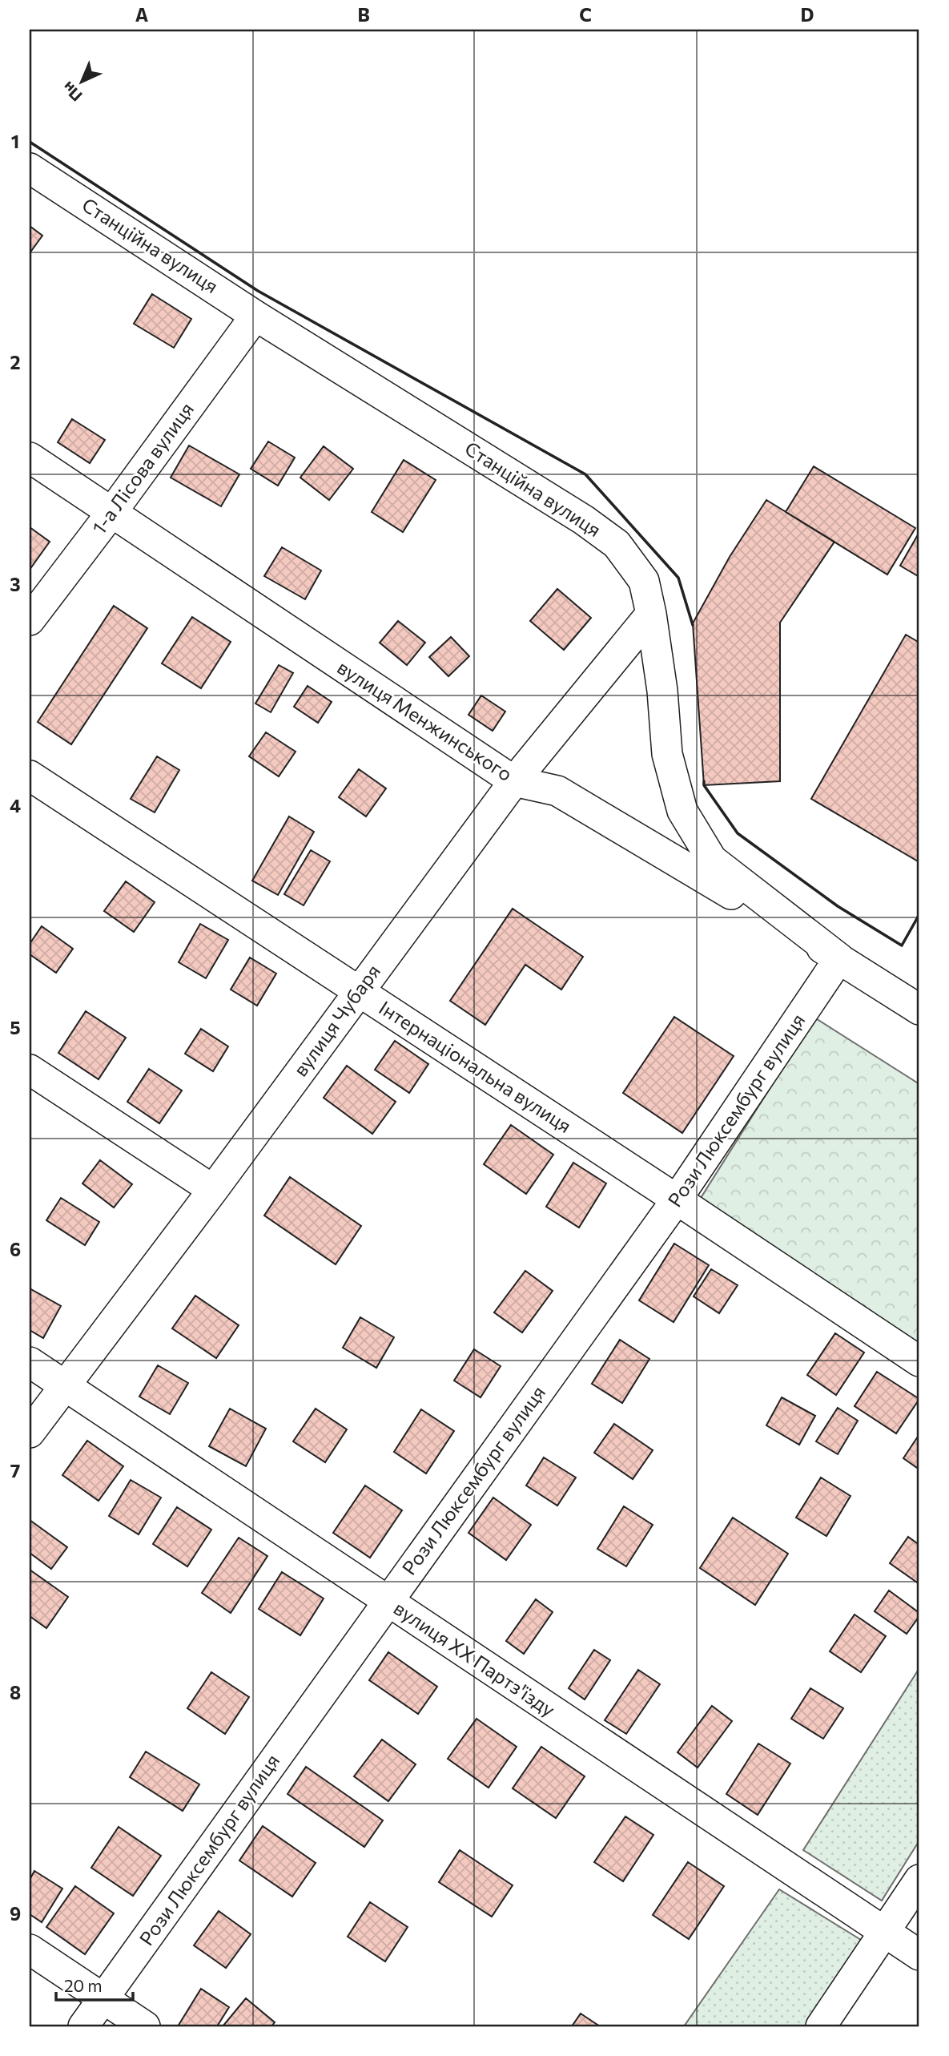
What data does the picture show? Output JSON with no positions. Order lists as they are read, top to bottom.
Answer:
{
  "streets": {
    "street": [
      "Станційна вулиця",
      "1-а Лісова вулиця",
      "вулиця Менжинського",
      "вулиця Чубаря",
      "Інтернаціональна вулиця",
      "Рози Люксембург вулиця",
      "вулиця XX Партз'їзду"
    ]
  },
  "crossings": [
    ["Станційна вулиця", "1-а Лісова вулиця"],
    ["Станційна вулиця", "вулиця Менжинського"],
    ["Станційна вулиця", "вулиця Чубаря"],
    ["Станційна вулиця", "Рози Люксембург вулиця"],
    ["1-а Лісова вулиця", "вулиця Менжинського"],
    ["вулиця Менжинського", "вулиця Чубаря"],
    ["вулиця Менжинського", "Рози Люксембург вулиця"],
    ["вулиця Чубаря", "Інтернаціональна вулиця"],
    ["вулиця Чубаря", "вулиця XX Партз'їзду"],
    ["Інтернаціональна вулиця", "Рози Люксембург вулиця"],
    ["Рози Люксембург вулиця", "вулиця XX Партз'їзду"]
  ],
  "scale_bar": "20 m",
  "north": "bottom left",
  "grid": {
    "columns": [
      "A",
      "B",
      "C",
      "D"
    ],
    "rows": [
      "1",
      "2",
      "3",
      "4",
      "5",
      "6",
      "7",
      "8",
      "9"
    ]
  }
}
